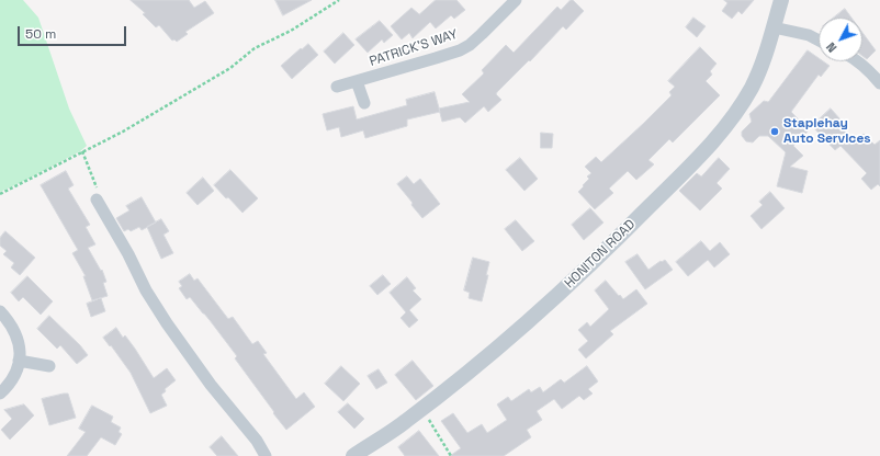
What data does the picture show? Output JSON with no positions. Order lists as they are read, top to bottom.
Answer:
{
  "streets": {
    "street": ["PATRICK'S WAY", "HONITON ROAD"]
  },
  "places": ["Staplehay Auto Services"],
  "scale_bar": "50 m",
  "north": "bottom left"
}
